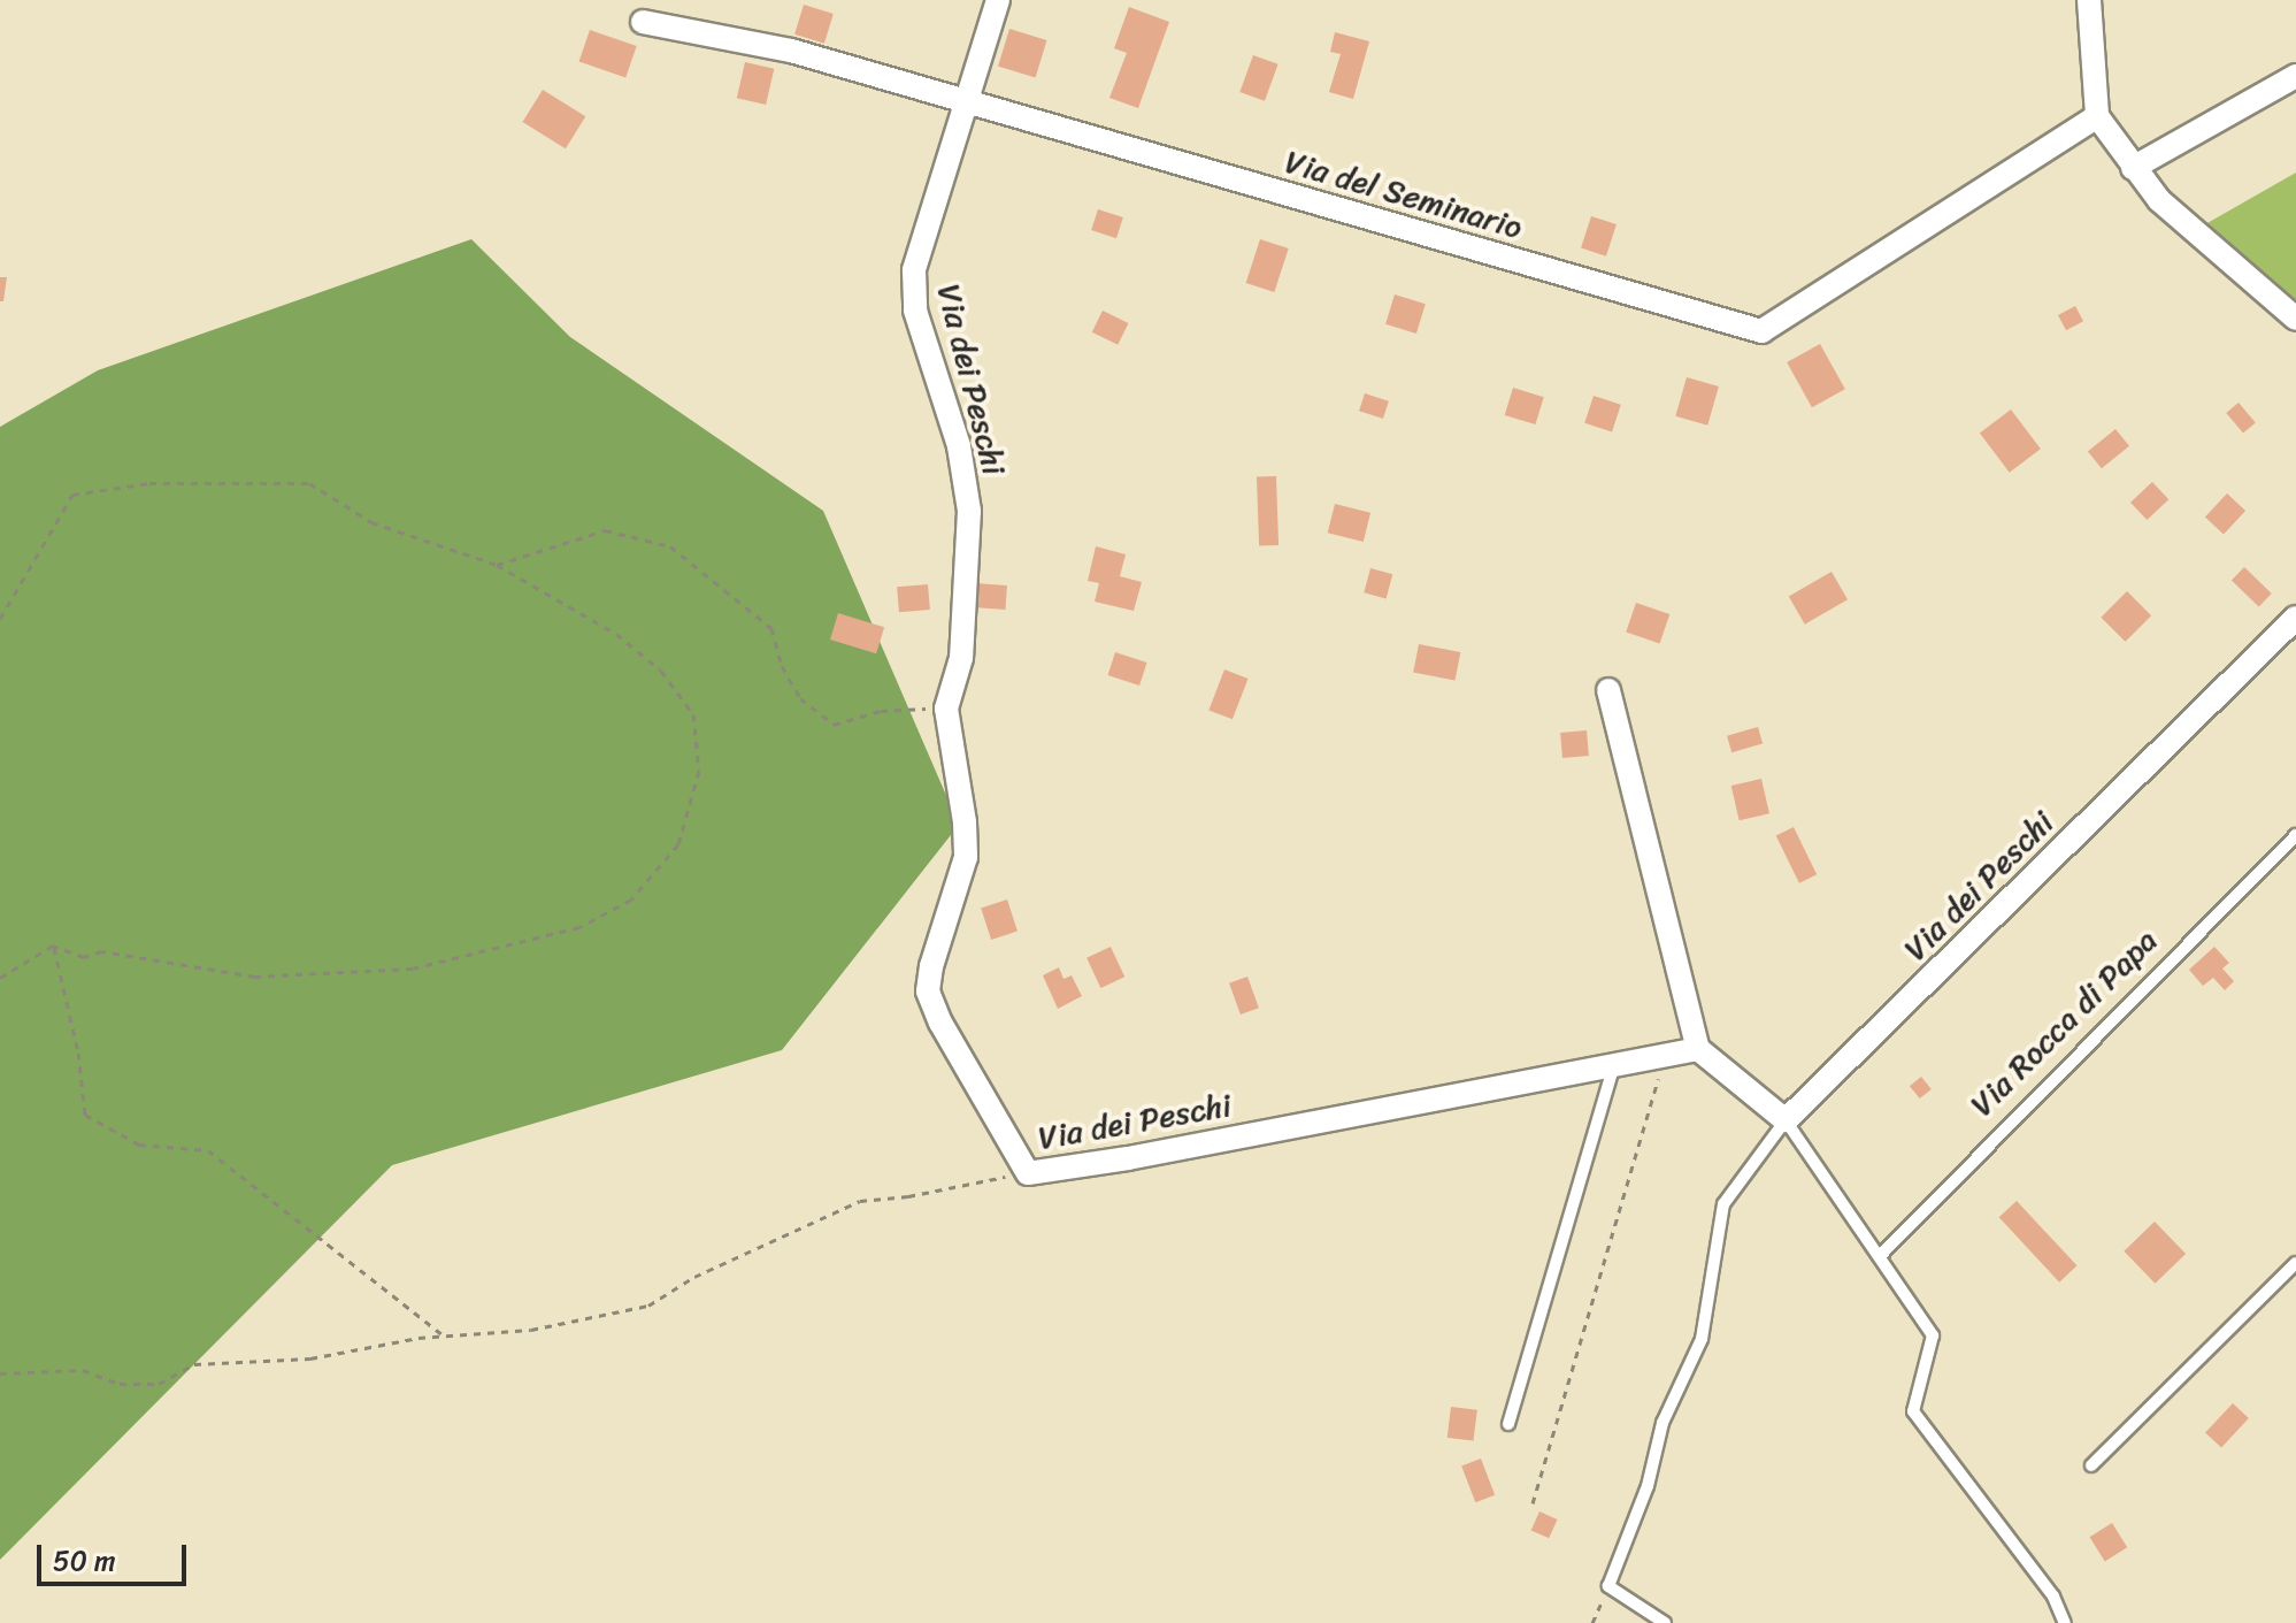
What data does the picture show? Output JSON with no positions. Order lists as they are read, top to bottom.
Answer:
{
  "streets": {
    "street": ["Via del Seminario", "Via dei Peschi"],
    "lane": ["Via Rocca di Papa"]
  },
  "crossings": [
    ["Via del Seminario", "Via dei Peschi"]
  ],
  "scale_bar": "50 m"
}
